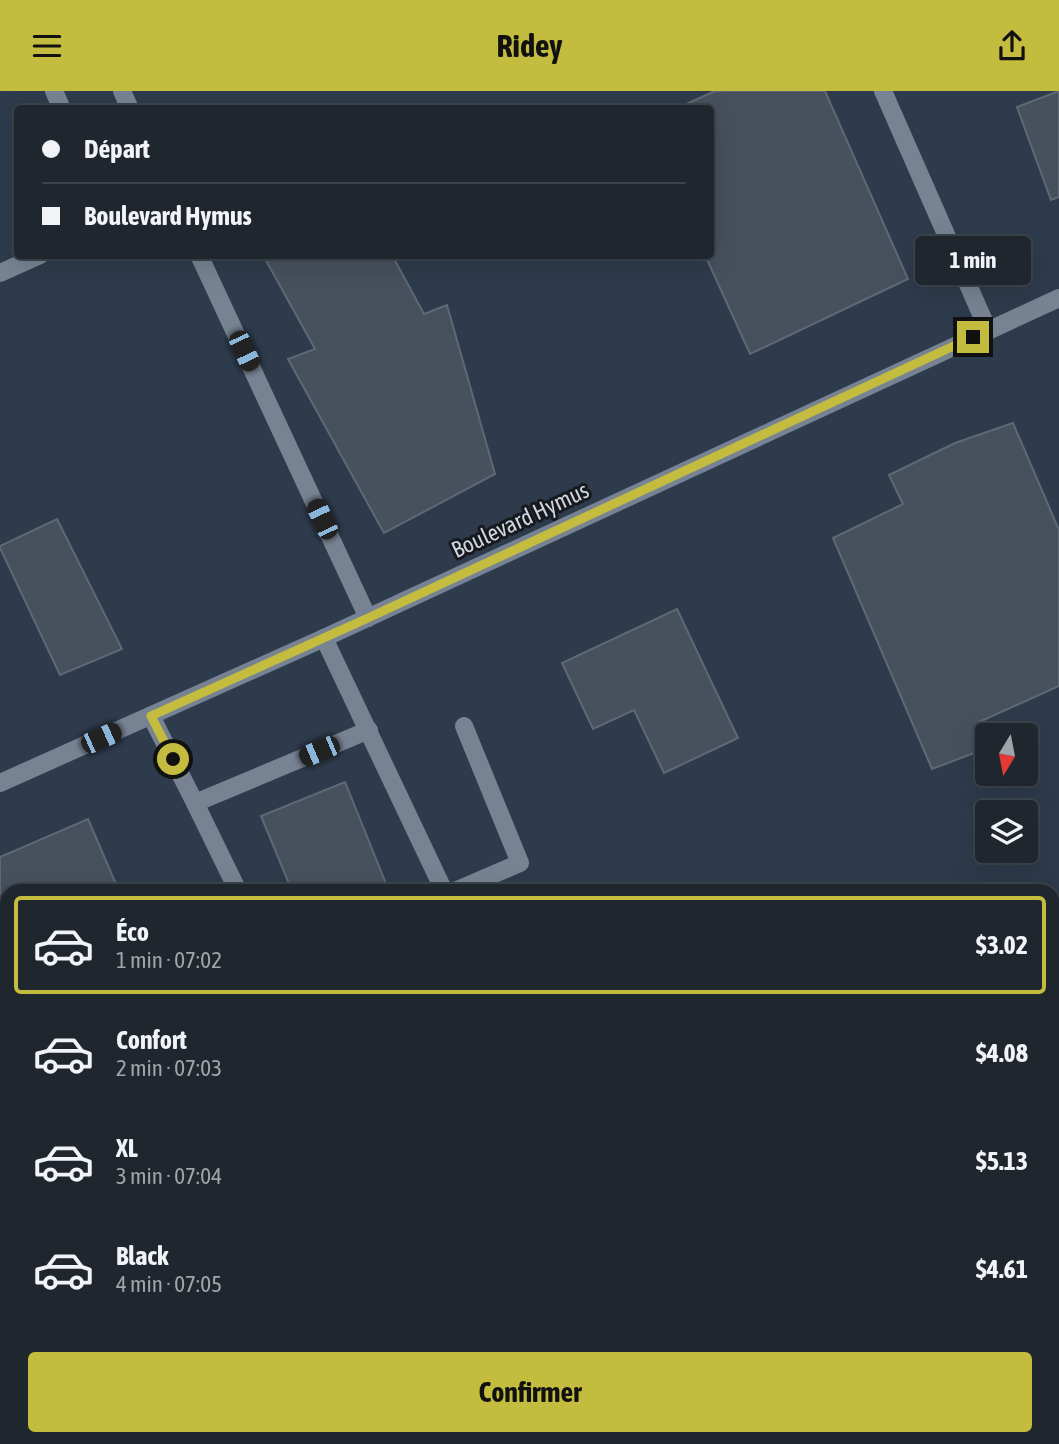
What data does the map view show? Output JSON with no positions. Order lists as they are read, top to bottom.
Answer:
{
  "streets": {
    "street": ["Boulevard Hymus"]
  },
  "north": "bottom",
  "page": {
    "header": "Ridey",
    "banner": ["Départ", "Boulevard Hymus"],
    "bubble": "1 min",
    "list": [
      {
        "name": "Éco",
        "note": "1 min · 07:02",
        "value": "$3.02"
      },
      {
        "name": "Confort",
        "note": "2 min · 07:03",
        "value": "$4.08"
      },
      {
        "name": "XL",
        "note": "3 min · 07:04",
        "value": "$5.13"
      },
      {
        "name": "Black",
        "note": "4 min · 07:05",
        "value": "$4.61"
      }
    ],
    "buttons": "Confirmer"
  }
}
